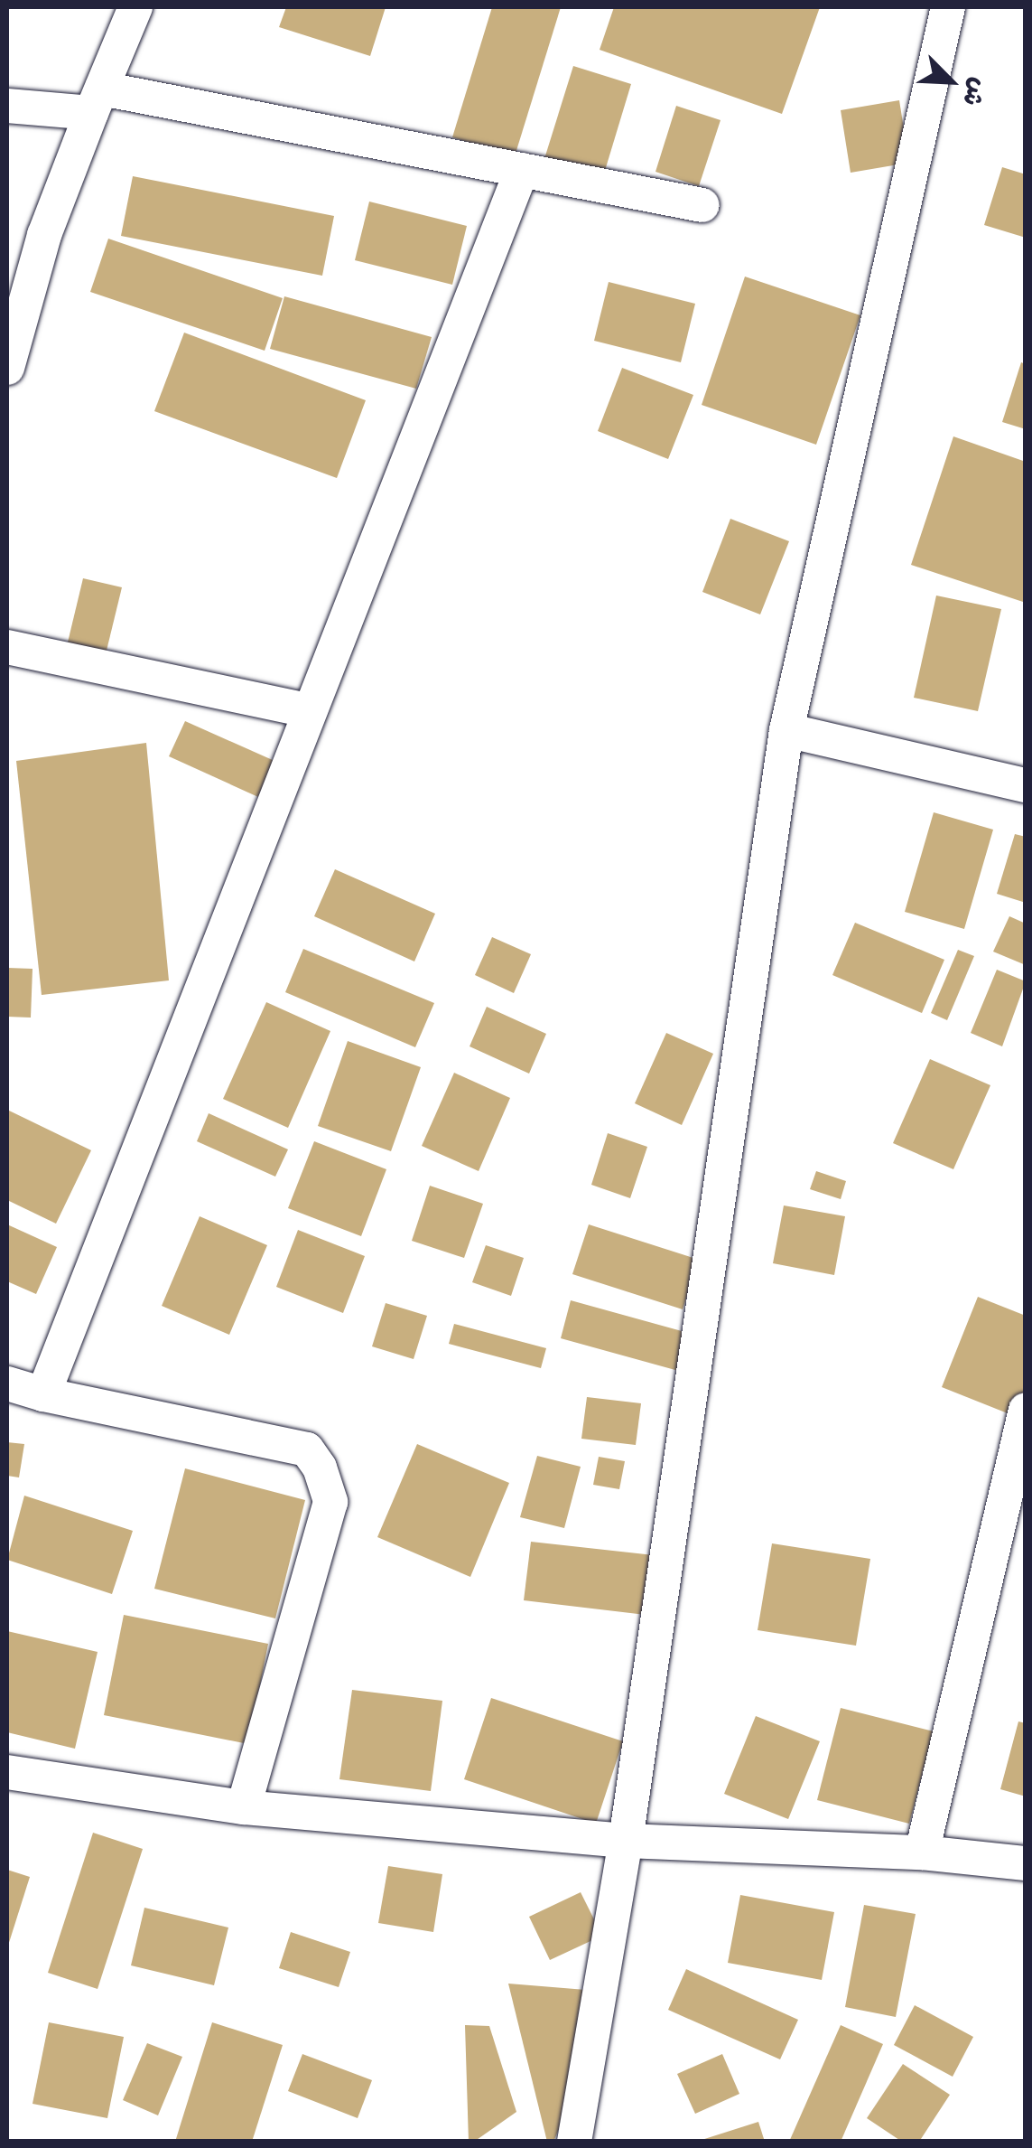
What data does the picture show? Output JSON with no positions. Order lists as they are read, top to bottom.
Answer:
{
  "north": "bottom right"
}
